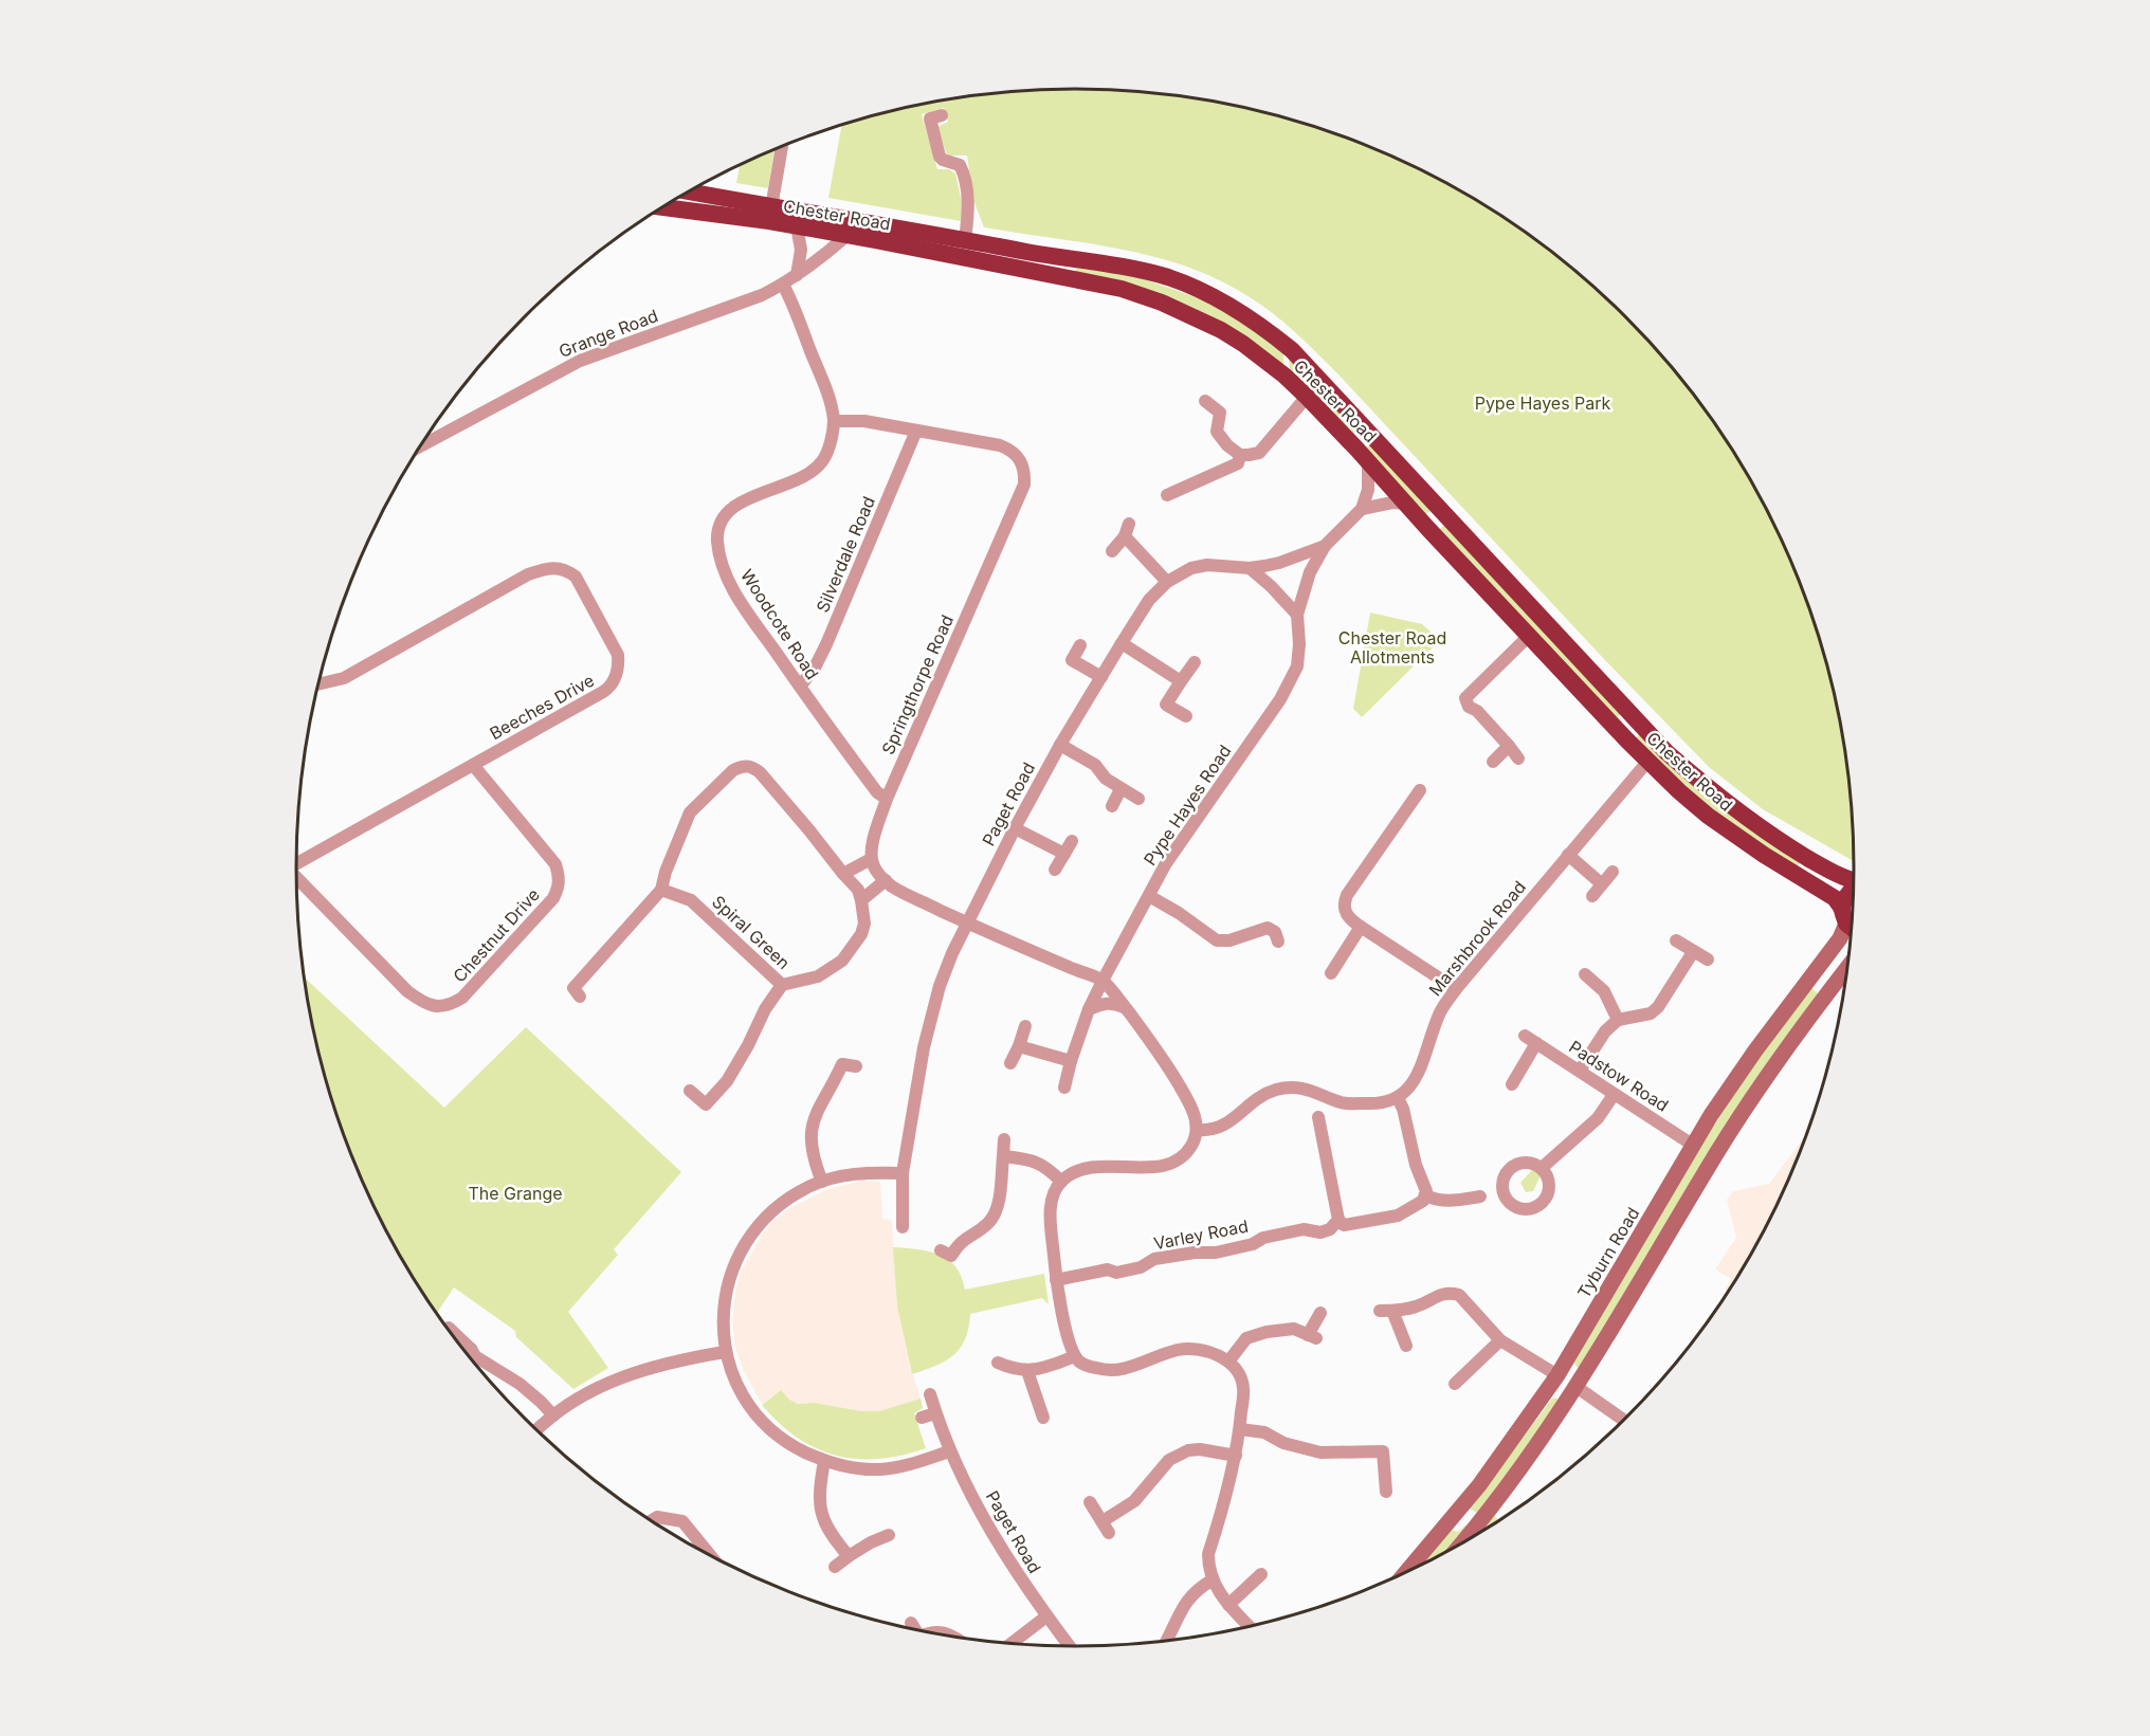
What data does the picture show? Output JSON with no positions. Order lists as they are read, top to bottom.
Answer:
{
  "streets": {
    "highway": ["Chester Road"],
    "main road": ["Tyburn Road"],
    "street": [
      "Grange Road",
      "Silverdale Road",
      "Woodcote Road",
      "Springthorpe Road",
      "Beeches Drive",
      "Paget Road",
      "Pype Hayes Road",
      "Spiral Green",
      "Chestnut Drive",
      "Marshbrook Road",
      "Padstow Road",
      "Varley Road"
    ]
  },
  "crossings": [
    ["Chester Road", "Grange Road"],
    ["Chester Road", "Marshbrook Road"],
    ["Chester Road", "Tyburn Road"],
    ["Grange Road", "Woodcote Road"],
    ["Silverdale Road", "Woodcote Road"],
    ["Silverdale Road", "Springthorpe Road"],
    ["Woodcote Road", "Springthorpe Road"],
    ["Beeches Drive", "Chestnut Drive"],
    ["Paget Road", "Pype Hayes Road"],
    ["Padstow Road", "Tyburn Road"]
  ],
  "parks": ["Pype Hayes Park", "Chester Road Allotments", "The Grange"]
}
